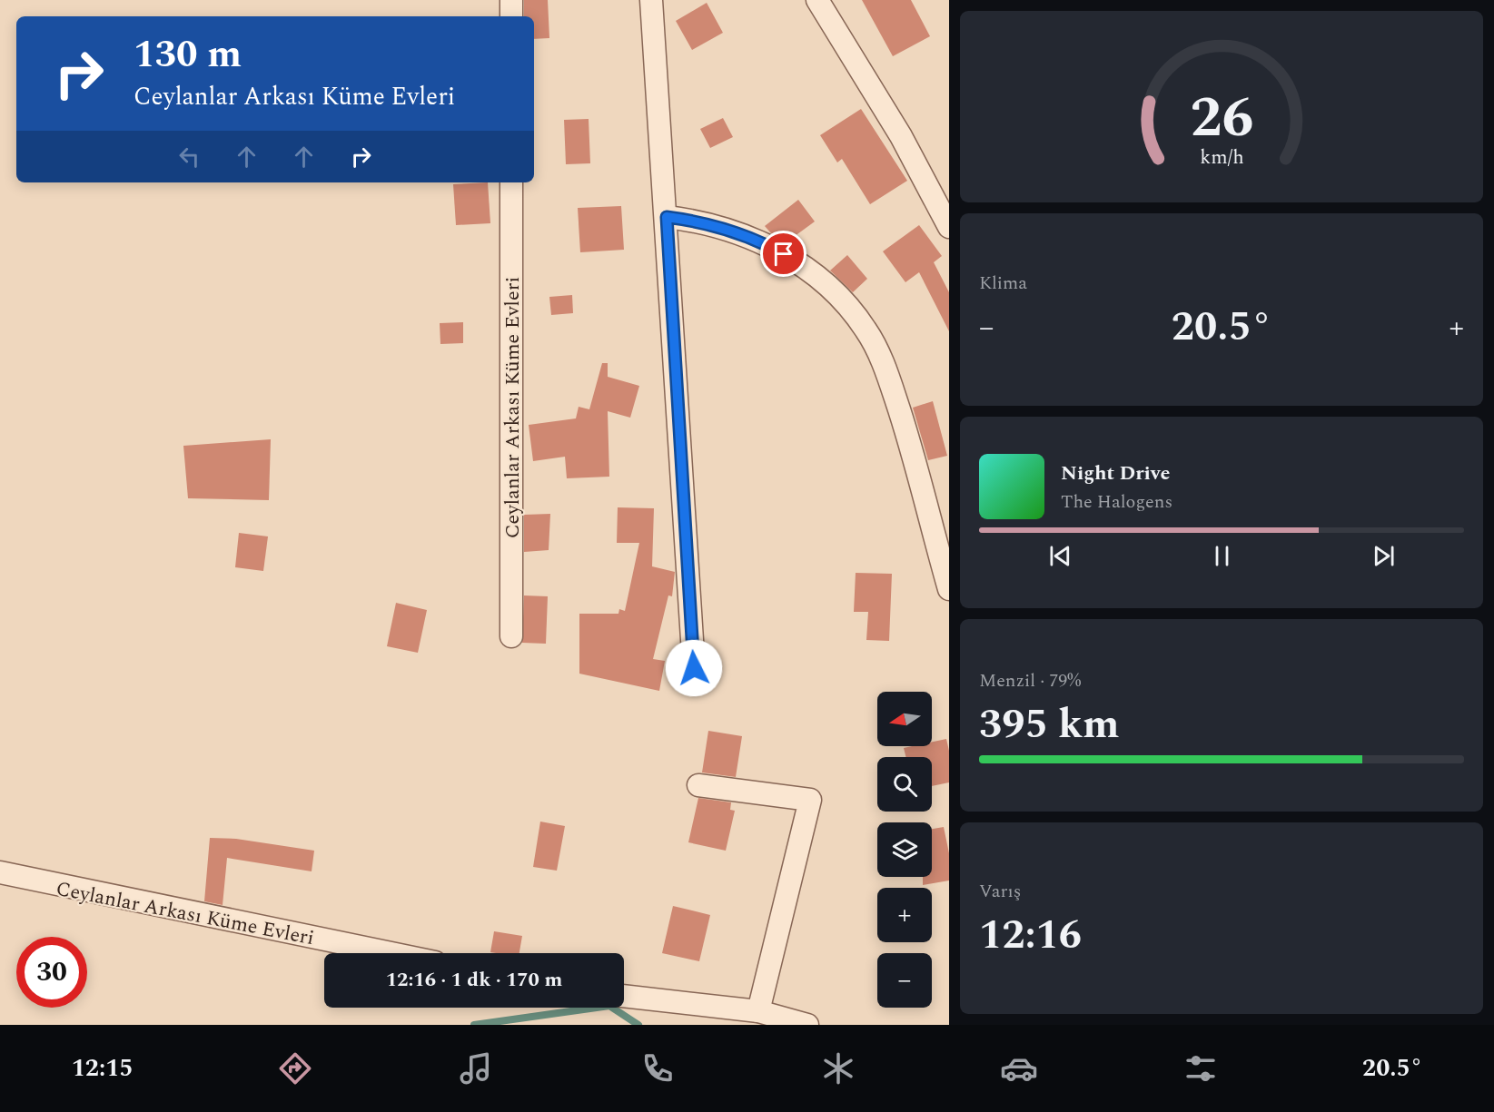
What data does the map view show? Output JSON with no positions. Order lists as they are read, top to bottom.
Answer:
{
  "streets": {
    "street": ["Ceylanlar Arkası Küme Evleri"]
  },
  "north": "left",
  "page": {
    "turn": ["130 m", "Ceylanlar Arkası Küme Evleri"],
    "tile": [
      "Klima",
      ["Menzil · 79%", "395 km"],
      ["Varış", "12:16"]
    ],
    "heat": ["−", "20.5°", "+"],
    "song": ["Night Drive", "The Halogens"],
    "map_buttons": ["+", "−"],
    "limit": "30",
    "trip": "12:16 · 1 dk · 170 m",
    "tabs": ["12:15", "20.5°"],
    "gauge": ["26", "km/h"]
  }
}
